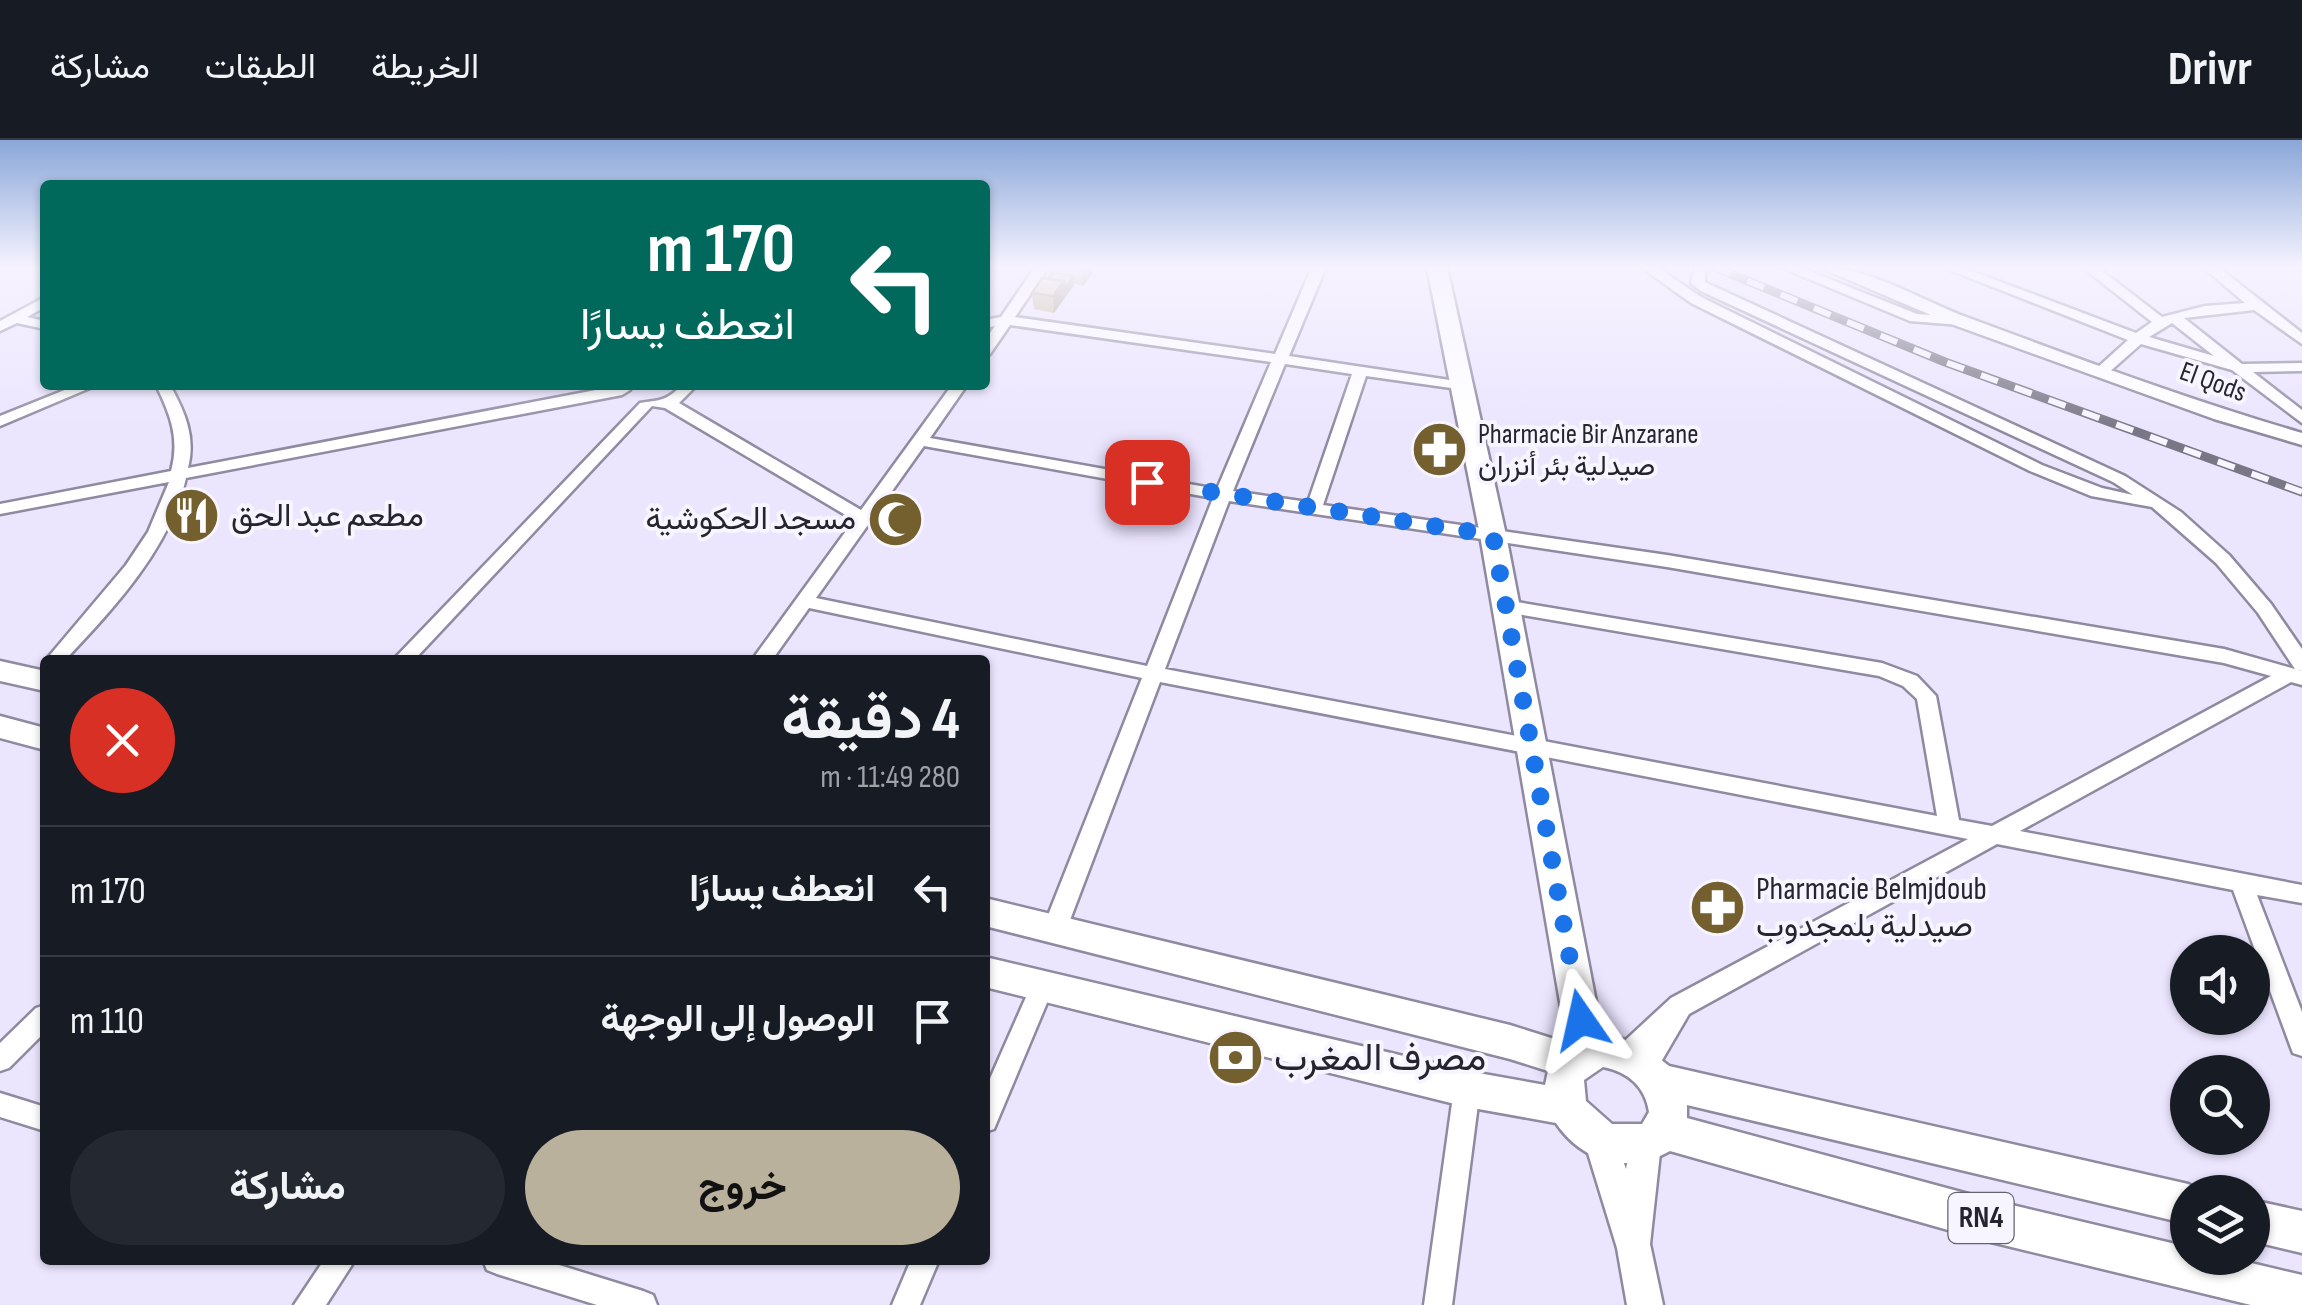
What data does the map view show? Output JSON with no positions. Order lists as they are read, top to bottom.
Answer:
{
  "streets": {
    "main road": ["RN4"],
    "street": ["El Qods"]
  },
  "places": {
    "pharmacy": ["Pharmacie Bir Anzarane صيدلية بئر أنزران", "Pharmacie Belmjdoub صيدلية بلمجدوب"],
    "restaurant": ["مطعم عبد الحق"],
    "mosque": ["مسجد الحكوشية"],
    "bank": ["مصرف المغرب"]
  },
  "page": {
    "header": "Drivr",
    "nav": ["الخريطة", "الطبقات", "مشاركة"],
    "turn": ["170 m", "انعطف يسارًا"],
    "heading": ["4 دقيقة", "280 m · 11:49"],
    "list": [
      {
        "name": "انعطف يسارًا",
        "value": "170 m"
      },
      {
        "name": "الوصول إلى الوجهة",
        "value": "110 m"
      }
    ],
    "buttons": ["خروج", "مشاركة"]
  }
}
